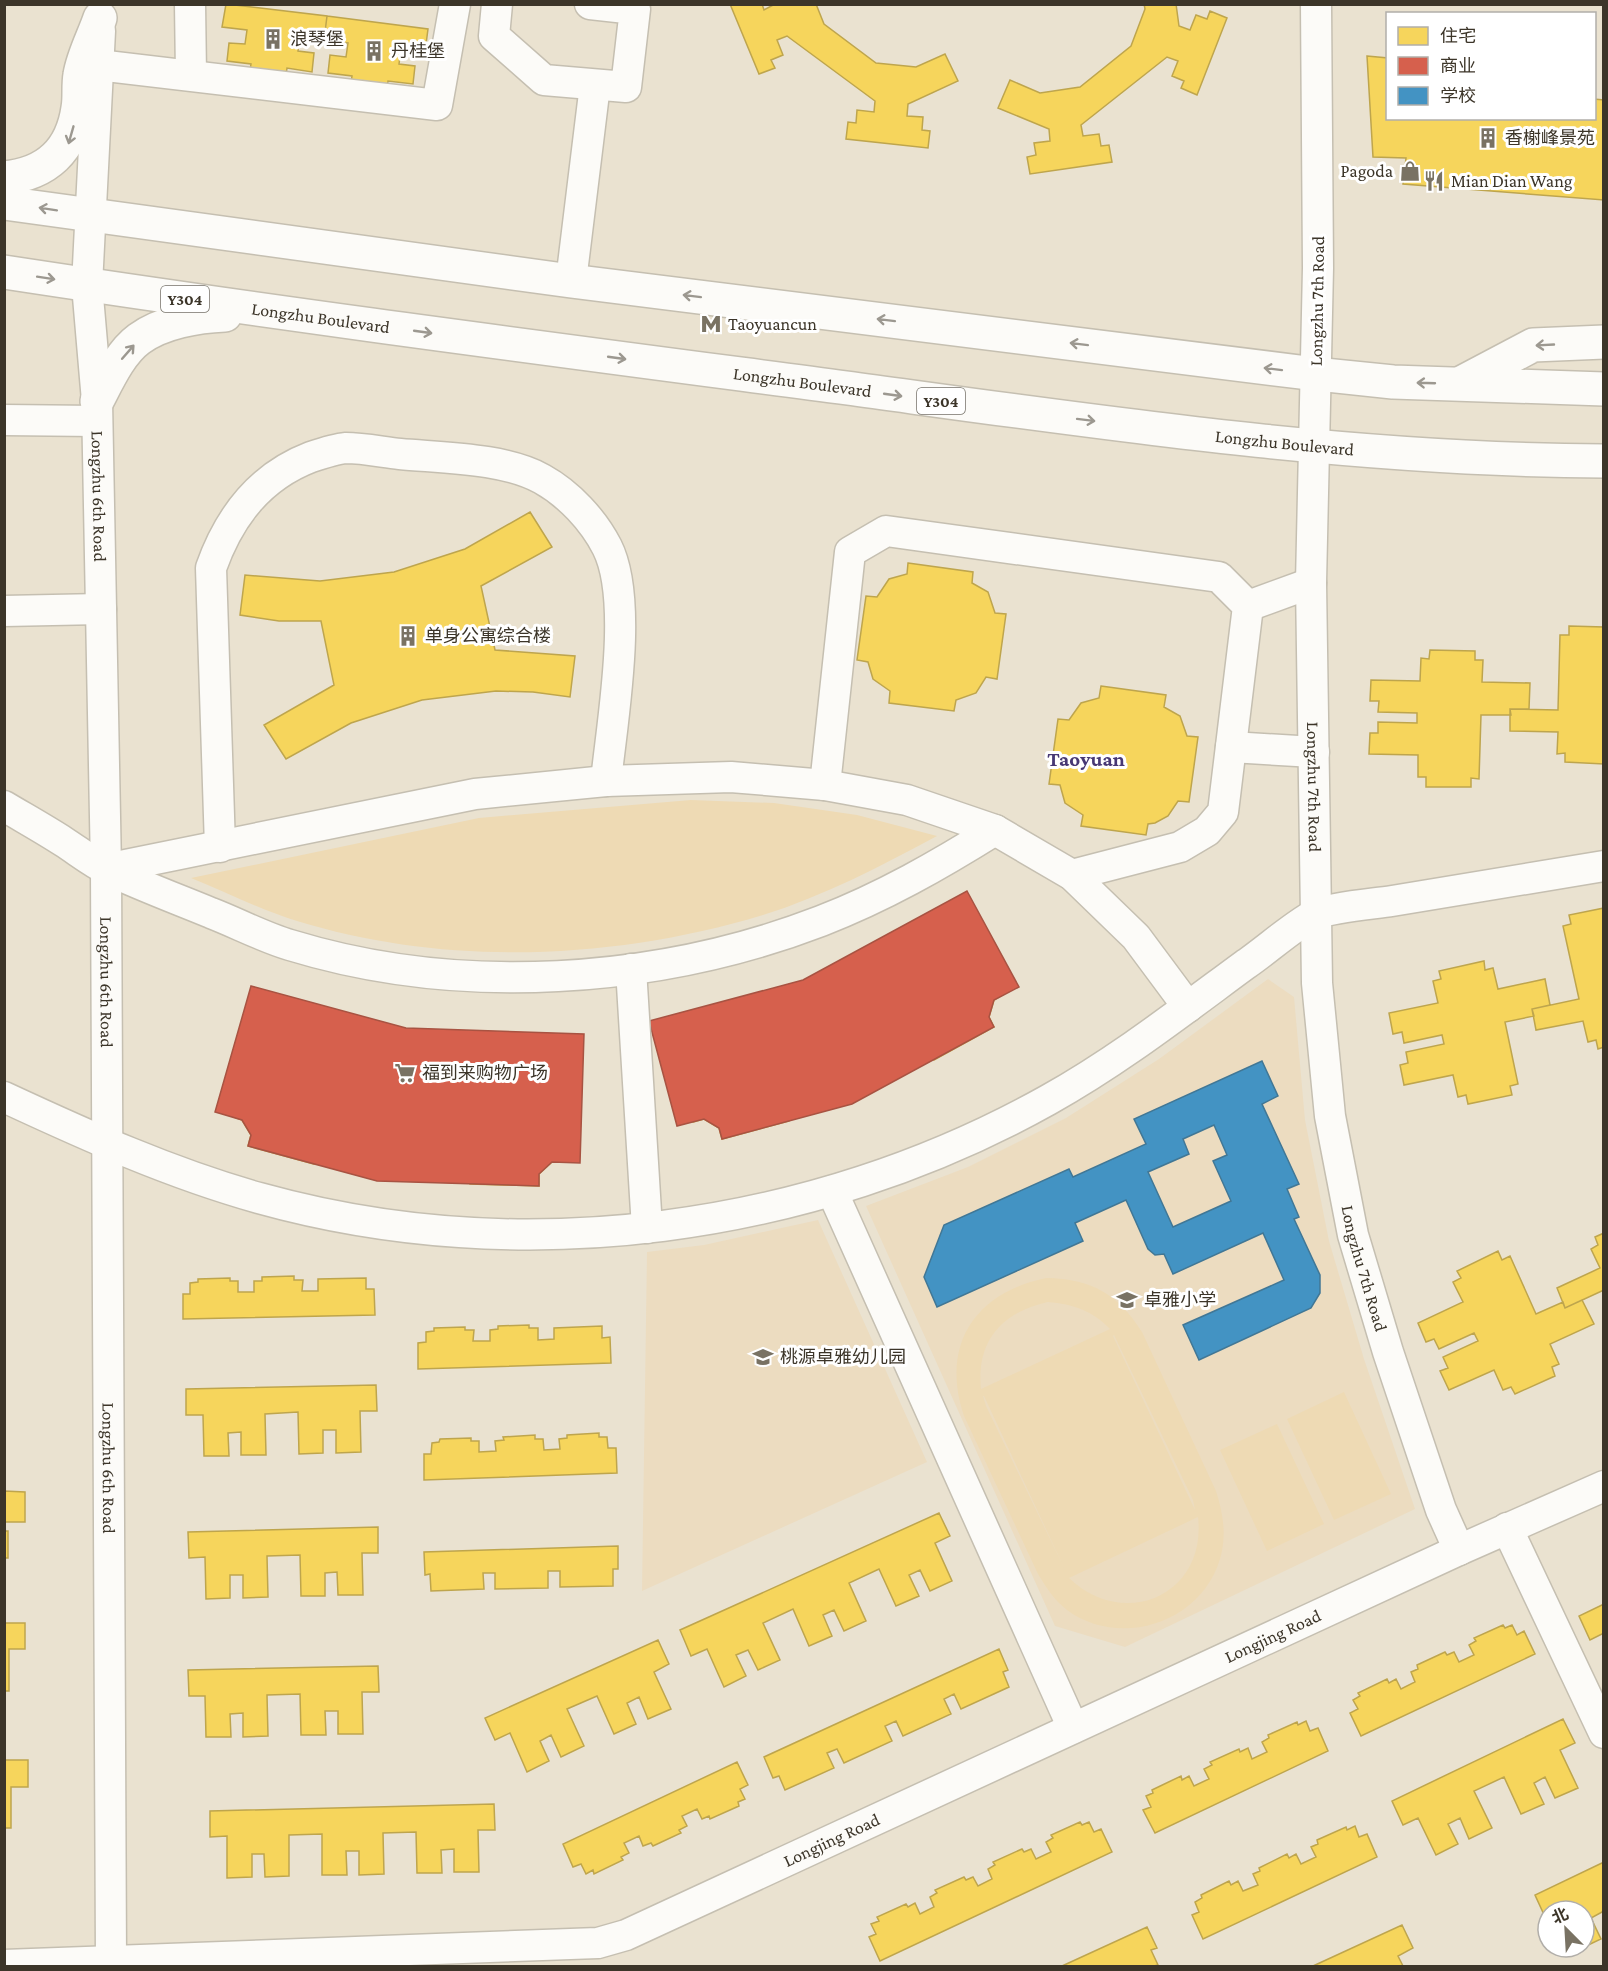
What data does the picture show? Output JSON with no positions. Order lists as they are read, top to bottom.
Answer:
{
  "streets": {
    "main road": ["Y304", "Longzhu Boulevard"],
    "street": ["Longzhu 7th Road", "Longzhu 6th Road", "Longjing Road"]
  },
  "crossings": [
    ["Longzhu 7th Road", "Longzhu Boulevard"],
    ["Longzhu 7th Road", "Longjing Road"],
    ["Longzhu Boulevard", "Longzhu 6th Road"],
    ["Longzhu 6th Road", "Longjing Road"]
  ],
  "districts": ["Taoyuan"],
  "places": {
    "building": [
      "浪琴堡",
      "丹桂堡",
      "香榭峰景苑",
      "单身公寓综合楼"
    ],
    "shop": ["Pagoda"],
    "restaurant": ["Mian Dian Wang"],
    "metro station": ["Taoyuancun"],
    "supermarket": ["福到来购物广场"],
    "school or university": ["卓雅小学", "桃源卓雅幼儿园"]
  },
  "legend": ["住宅", "商业", "学校"],
  "north": "top left"
}
